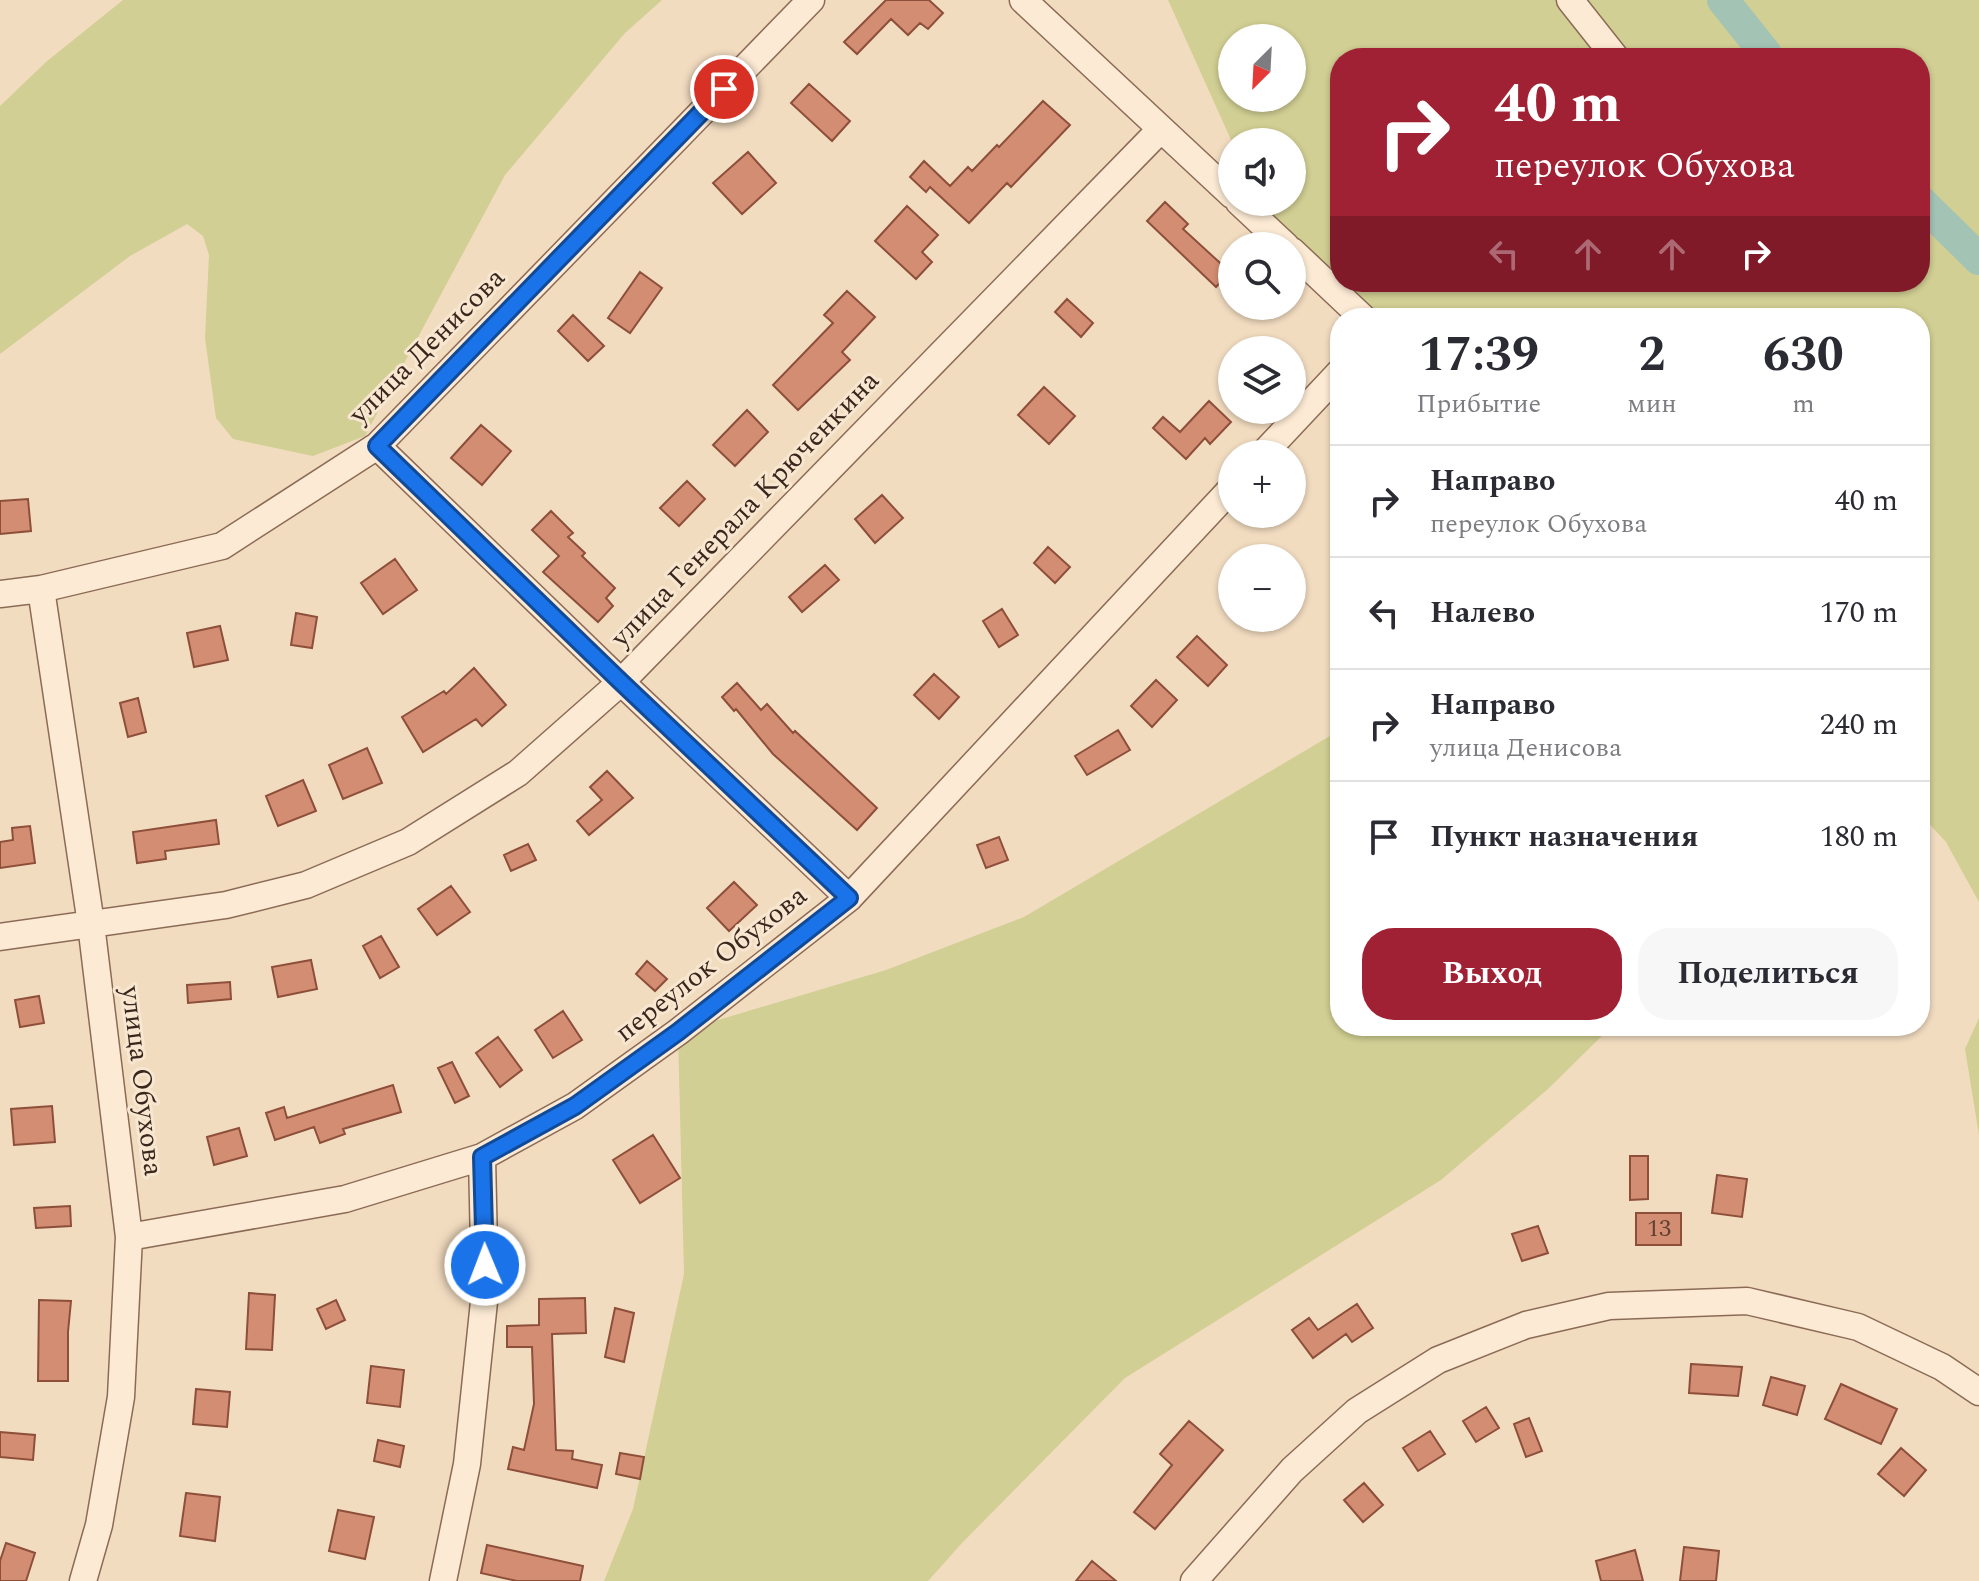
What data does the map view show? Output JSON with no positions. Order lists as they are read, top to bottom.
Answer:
{
  "streets": {
    "street": [
      "улица Денисова",
      "улица Генерала Крюченкина",
      "переулок Обухова",
      "улица Обухова"
    ]
  },
  "crossings": [
    ["улица Денисова", "улица Обухова"],
    ["улица Генерала Крюченкина", "улица Обухова"],
    ["переулок Обухова", "улица Обухова"]
  ],
  "house_numbers": ["13"],
  "north": "bottom left",
  "page": {
    "map_buttons": ["+", "−"],
    "turn": ["40 m", "переулок Обухова"],
    "eta": [
      "17:39",
      "Прибытие",
      "2",
      "мин",
      "630",
      "m"
    ],
    "list": [
      {
        "name": "Направо",
        "note": "переулок Обухова",
        "value": "40 m"
      },
      {
        "name": "Налево",
        "value": "170 m"
      },
      {
        "name": "Направо",
        "note": "улица Денисова",
        "value": "240 m"
      },
      {
        "name": "Пункт назначения",
        "value": "180 m"
      }
    ],
    "buttons": ["Выход", "Поделиться"]
  }
}
